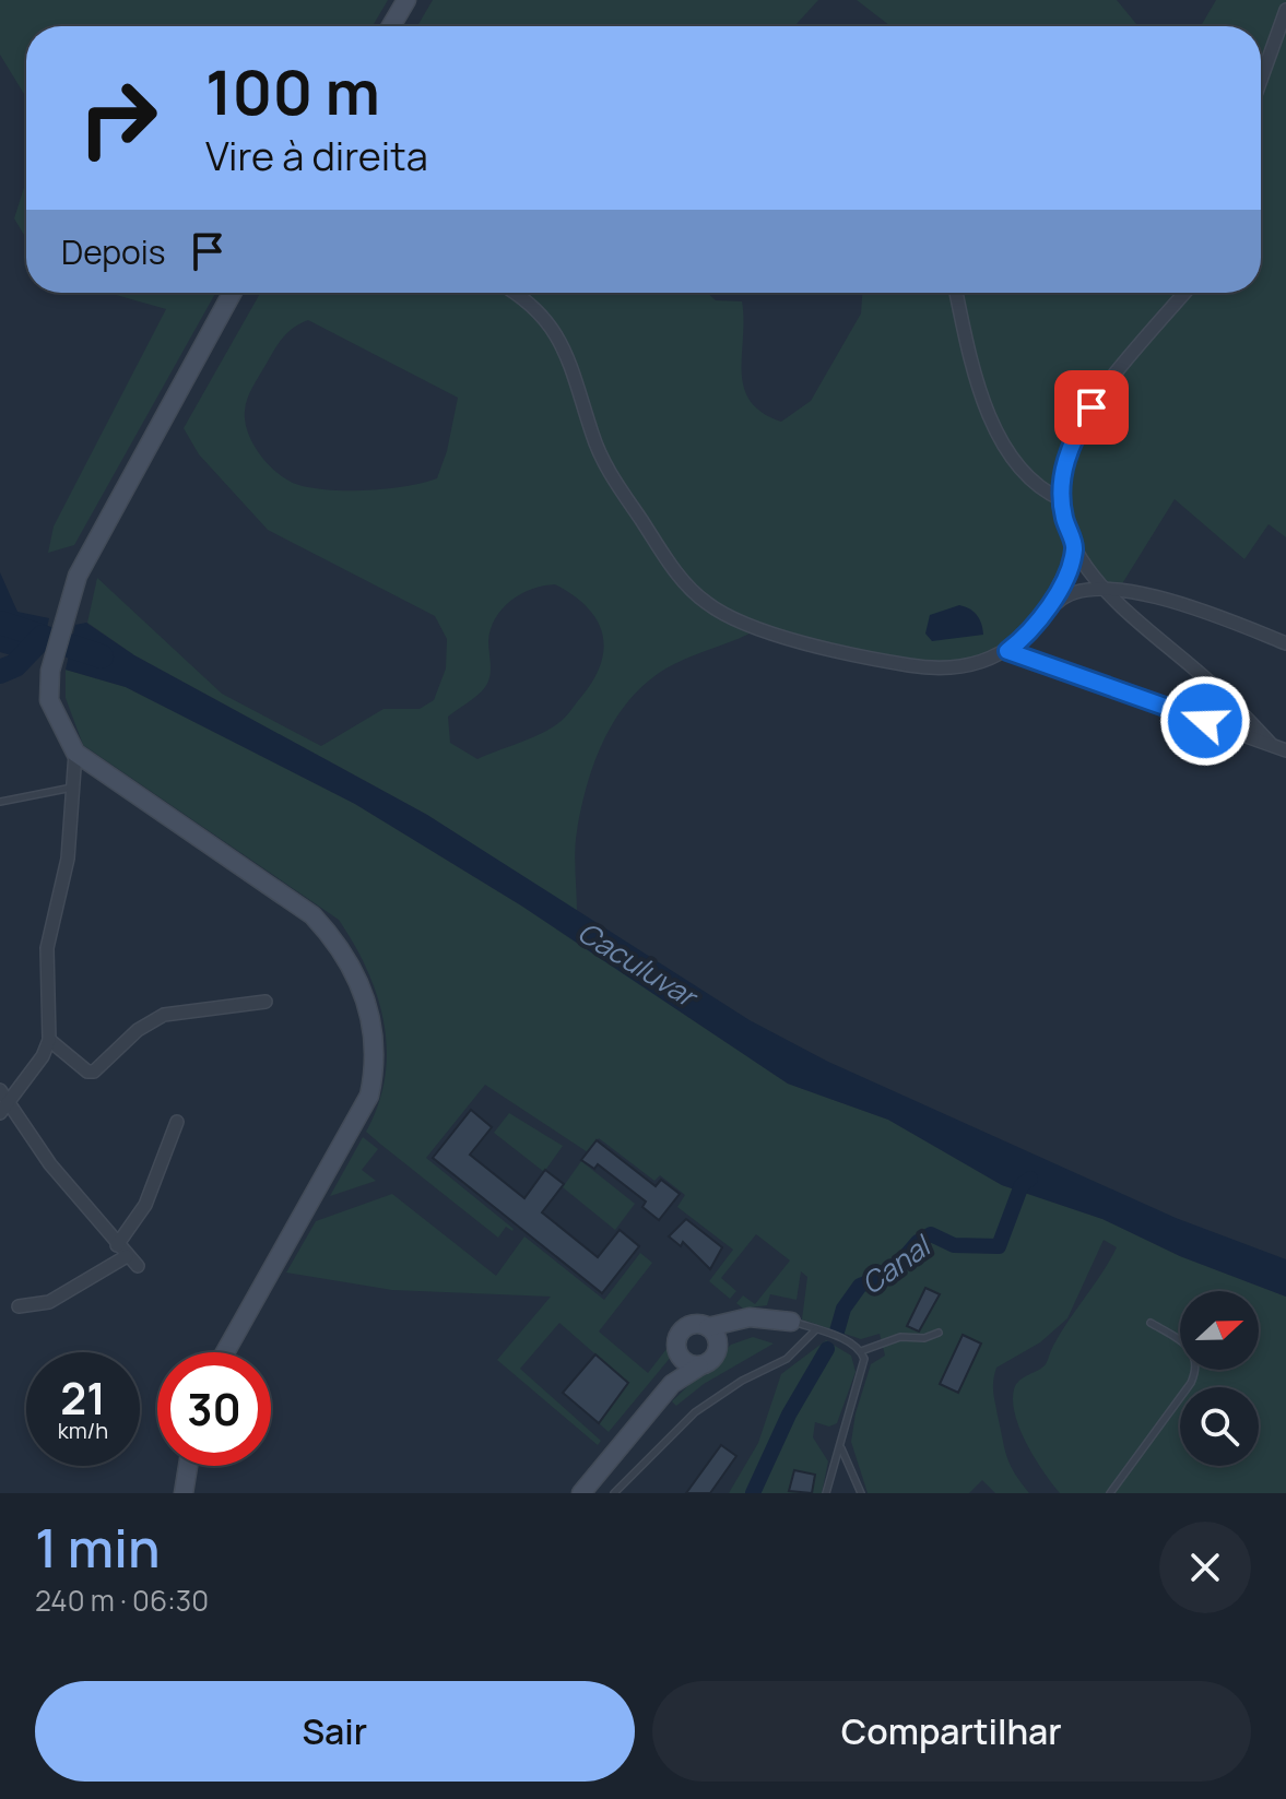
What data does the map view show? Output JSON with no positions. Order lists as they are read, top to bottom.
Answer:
{
  "water": ["Caculuvar", "Canal"],
  "north": "right",
  "page": {
    "turn": ["100 m", "Vire à direita"],
    "then": "Depois",
    "speed": "21 km/h",
    "limit": "30",
    "heading": ["1 min", "240 m · 06:30"],
    "buttons": ["Sair", "Compartilhar"]
  }
}
